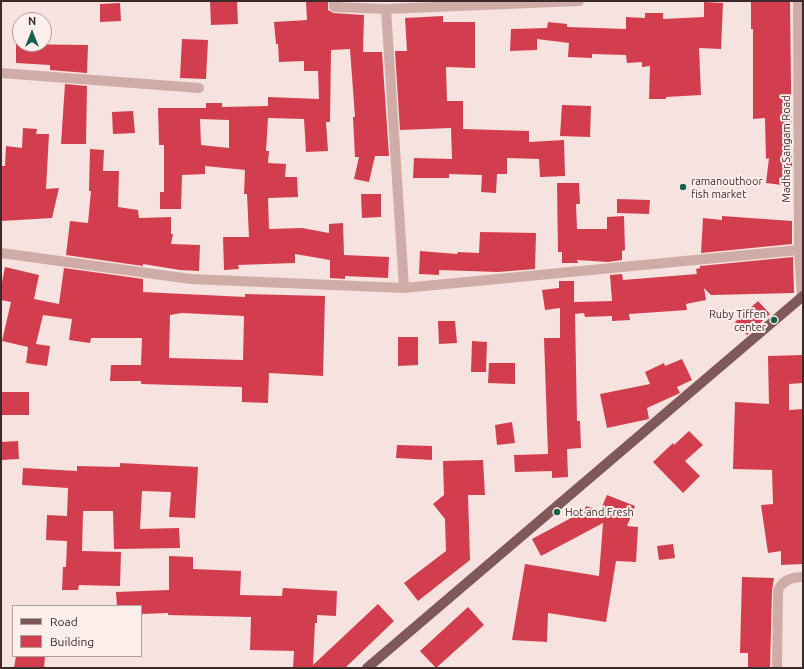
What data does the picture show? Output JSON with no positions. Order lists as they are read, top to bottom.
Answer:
{
  "streets": {
    "street": ["Madhar Sangam Road"]
  },
  "places": ["ramanouthoor fish market", "Ruby Tiffen center", "Hot and Fresh"],
  "legend": ["Road", "Building"],
  "north": "top"
}
